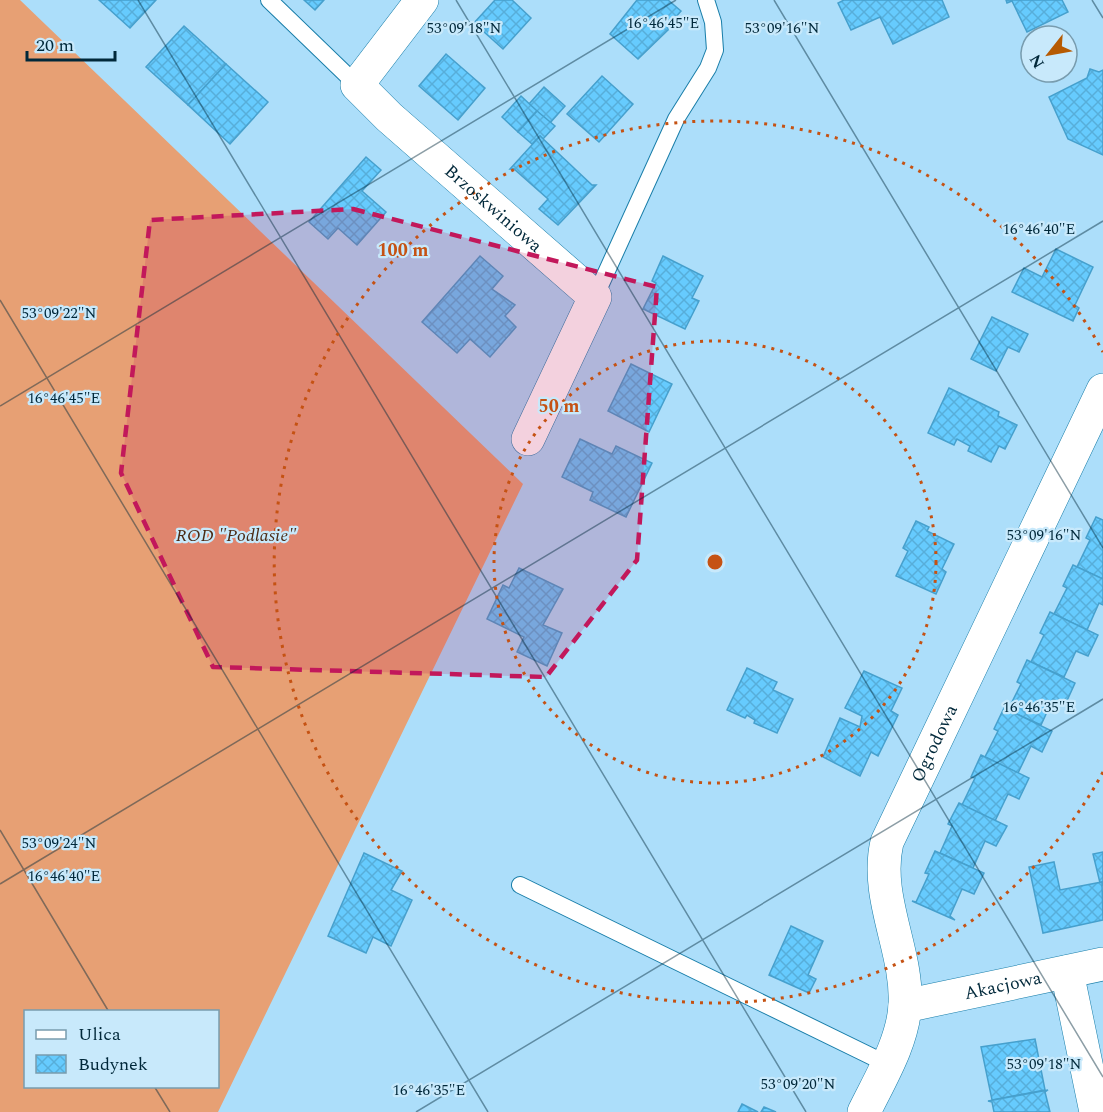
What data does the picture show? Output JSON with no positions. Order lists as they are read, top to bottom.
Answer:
{
  "streets": {
    "street": ["Brzoskwiniowa", "Ogrodowa", "Akacjowa"]
  },
  "crossings": [
    ["Ogrodowa", "Akacjowa"]
  ],
  "parks": ["ROD \"Podlasie\""],
  "legend": ["Ulica", "Budynek"],
  "scale_bar": "20 m",
  "north": "bottom left",
  "coordinates": [
    "16°46'45\"E",
    "53°09'18\"N",
    "53°09'16\"N",
    "16°46'40\"E",
    "53°09'22\"N",
    "16°46'35\"E",
    "53°09'24\"N",
    "53°09'20\"N"
  ],
  "rings": ["100 m", "50 m"]
}
